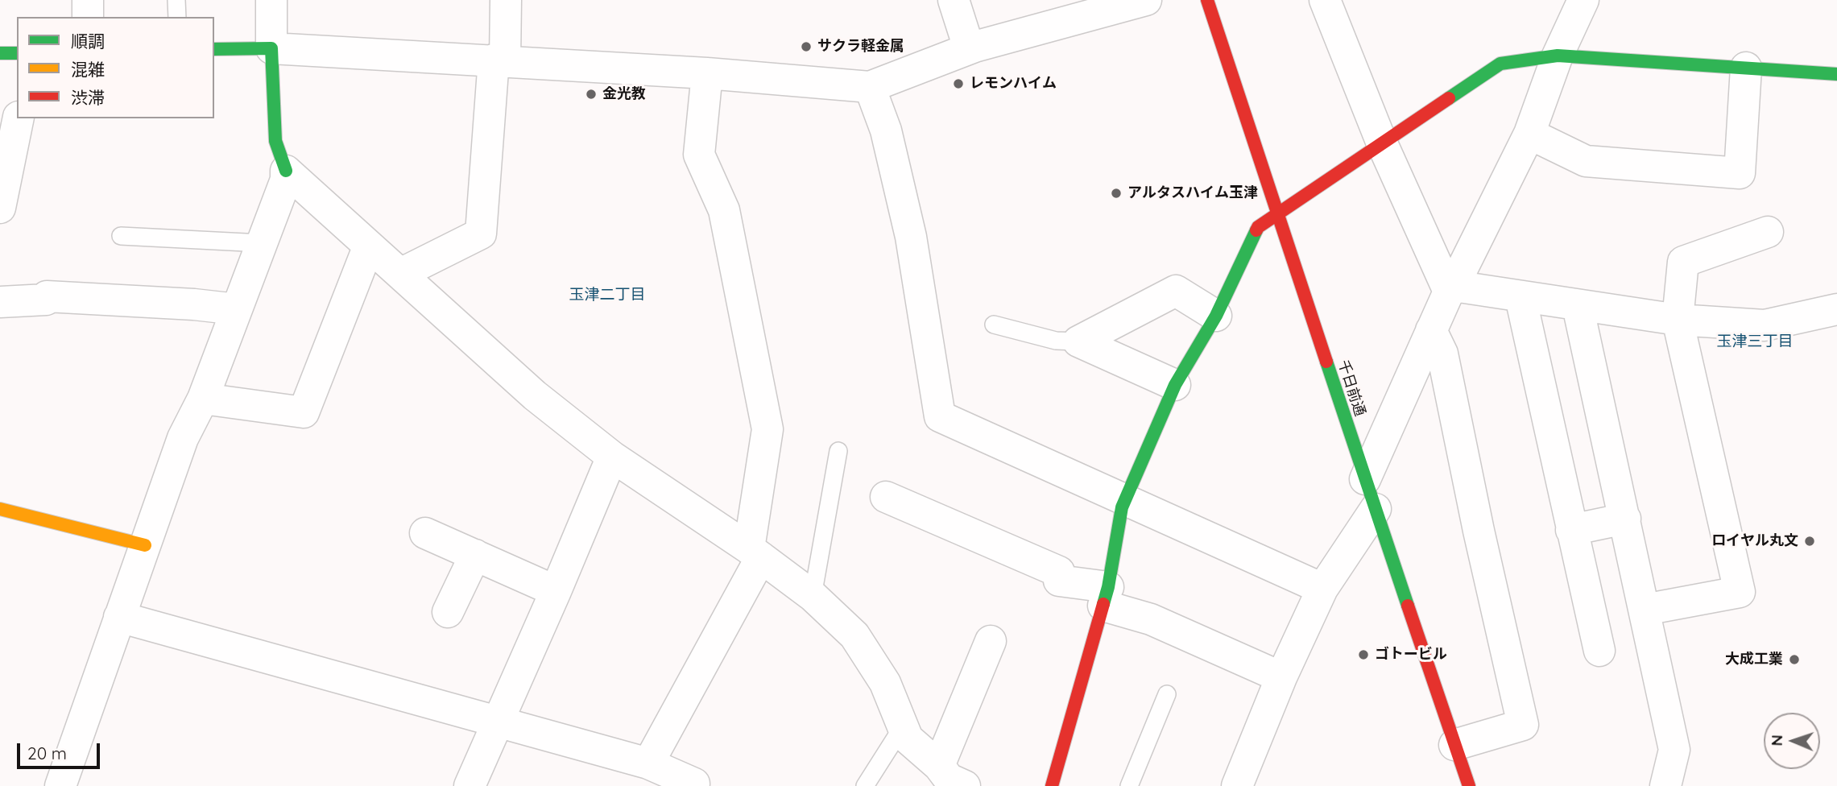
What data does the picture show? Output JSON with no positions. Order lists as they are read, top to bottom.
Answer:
{
  "streets": {
    "street": ["千日前通"]
  },
  "districts": ["玉津二丁目", "玉津三丁目"],
  "places": [
    "サクラ軽金属",
    "レモンハイム",
    "金光教",
    "アルタスハイム玉津",
    "ロイヤル丸文",
    "ゴトービル",
    "大成工業"
  ],
  "legend": ["順調", "混雑", "渋滞"],
  "scale_bar": "20 m",
  "north": "left"
}
